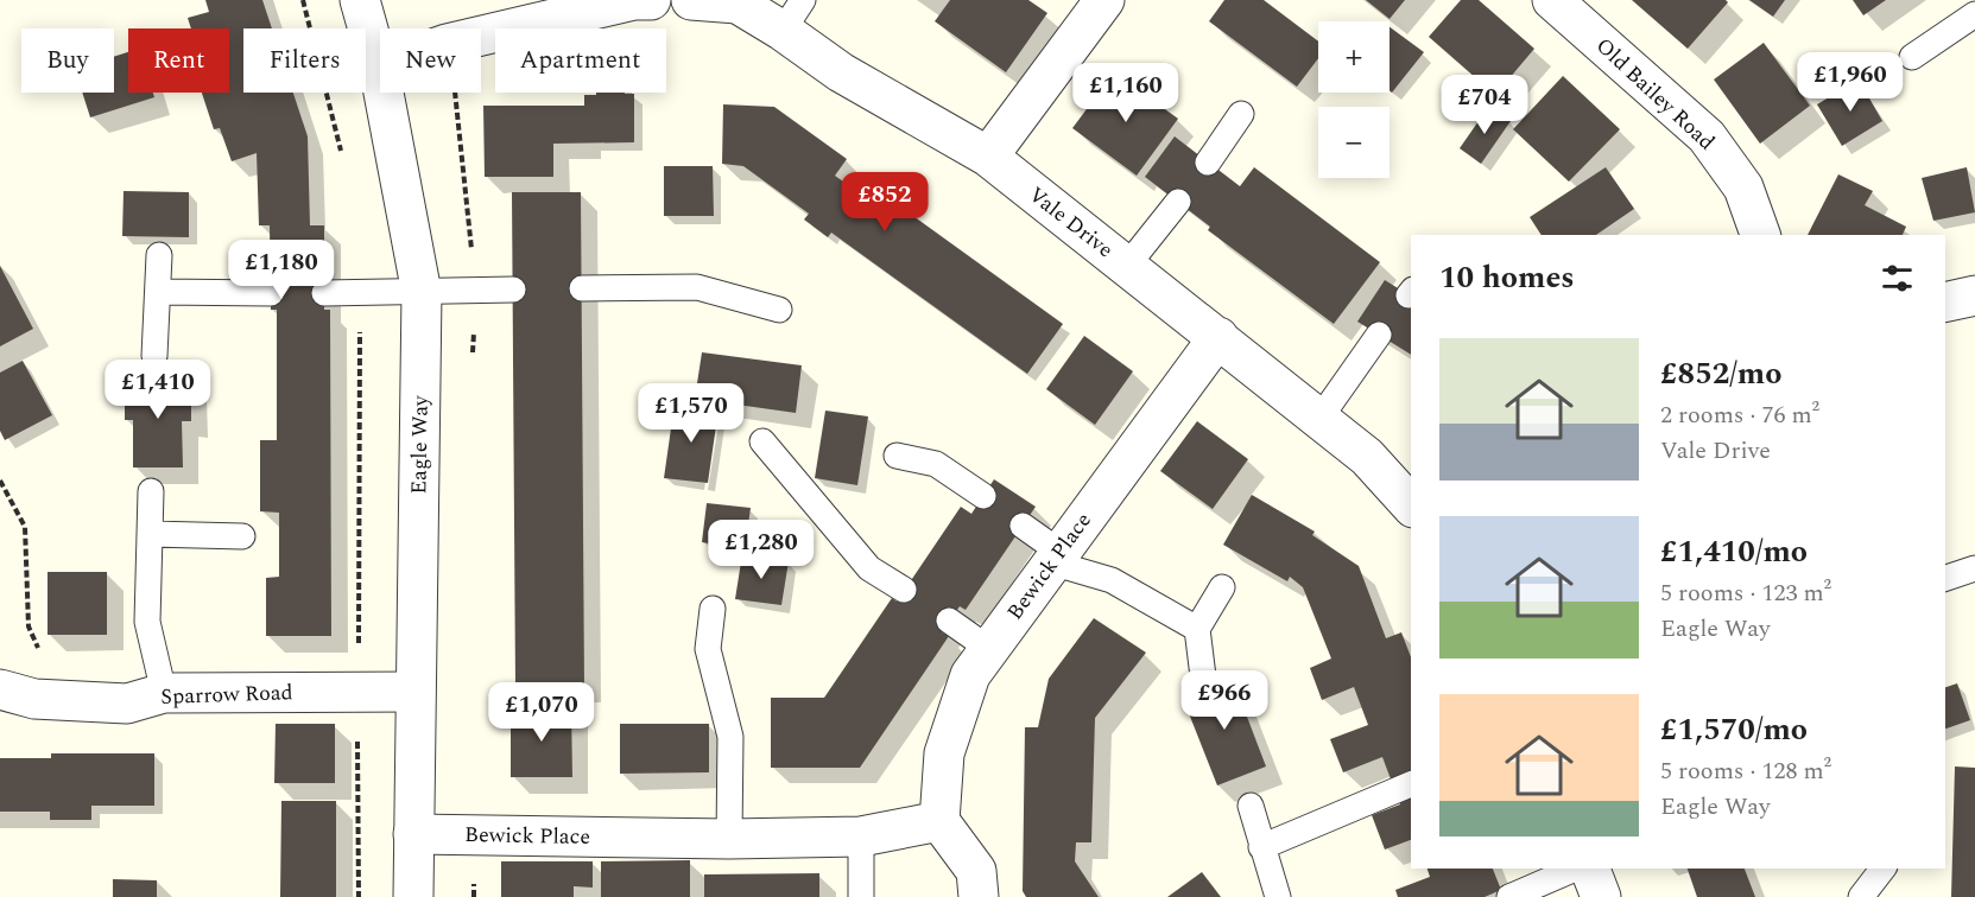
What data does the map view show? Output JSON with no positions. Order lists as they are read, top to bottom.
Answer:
{
  "streets": {
    "street": [
      "Old Bailey Road",
      "Vale Drive",
      "Eagle Way",
      "Bewick Place",
      "Sparrow Road"
    ]
  },
  "crossings": [
    ["Vale Drive", "Bewick Place"],
    ["Eagle Way", "Bewick Place"],
    ["Eagle Way", "Sparrow Road"]
  ],
  "page": {
    "map_buttons": ["+", "−"],
    "chip": [
      "Buy",
      "Rent",
      "Filters",
      "New",
      "Apartment"
    ],
    "price": [
      "£1,960",
      "£1,160",
      "£704",
      "£852",
      "£1,180",
      "£1,410",
      "£1,570",
      "£1,280",
      "£966",
      "£1,070"
    ],
    "heading": "10 homes",
    "list": [
      {
        "name": "£852/mo",
        "note": "2 rooms · 76 m² · Vale Drive"
      },
      {
        "name": "£1,410/mo",
        "note": "5 rooms · 123 m² · Eagle Way"
      },
      {
        "name": "£1,570/mo",
        "note": "5 rooms · 128 m² · Eagle Way"
      }
    ]
  }
}
